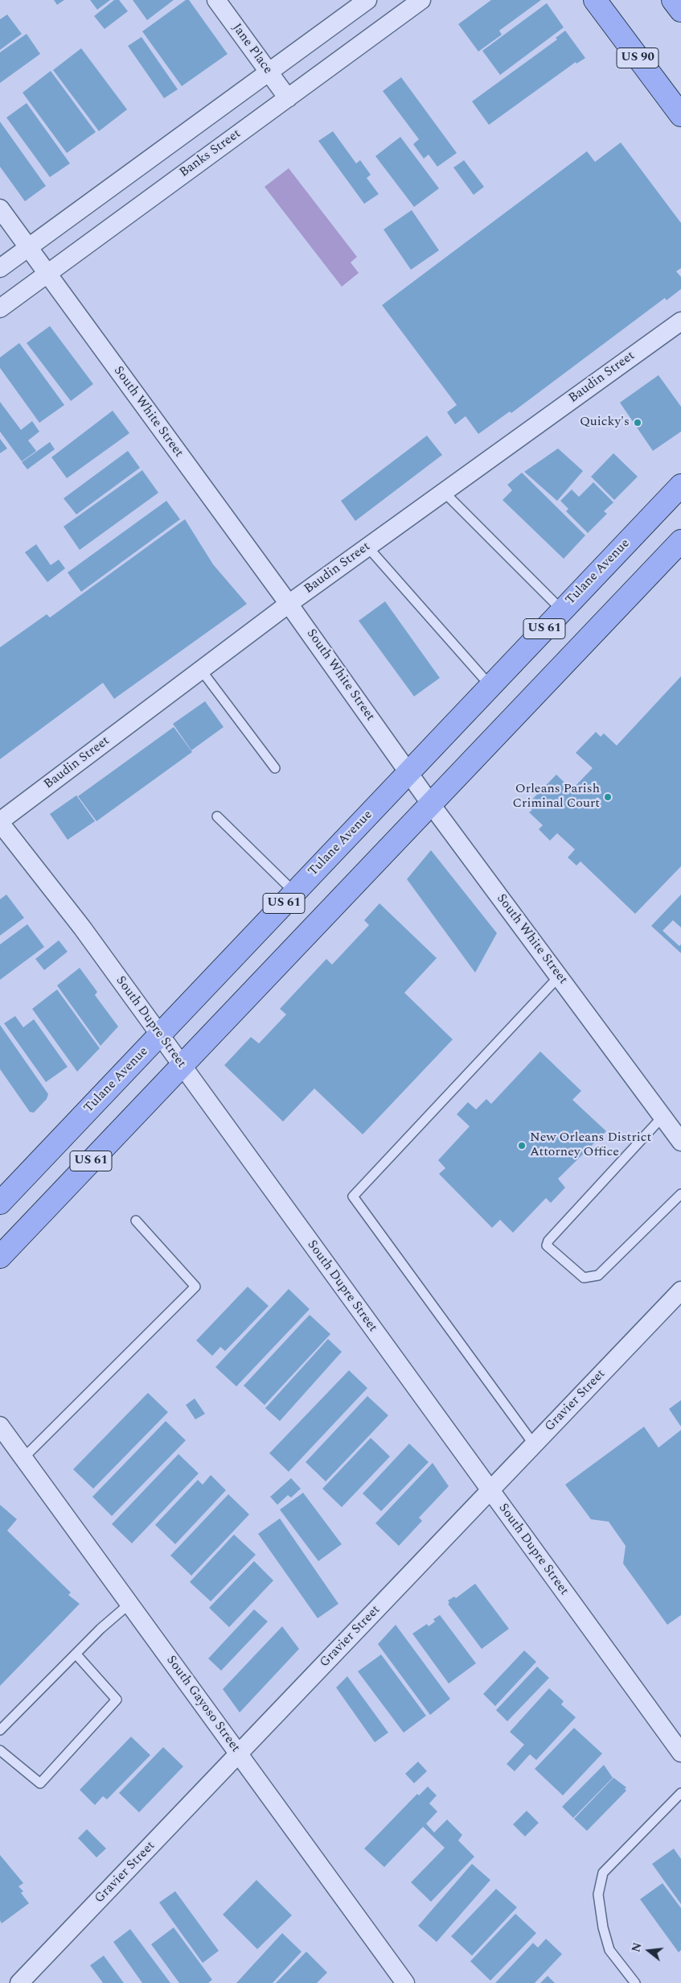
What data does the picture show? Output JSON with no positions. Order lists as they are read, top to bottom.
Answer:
{
  "streets": {
    "main road": ["US 90", "Tulane Avenue", "US 61"],
    "street": [
      "Jane Place",
      "Banks Street",
      "Baudin Street",
      "South White Street",
      "South Dupre Street",
      "Gravier Street",
      "South Gayoso Street"
    ]
  },
  "crossings": [
    ["Jane Place", "Banks Street"],
    ["Banks Street", "South White Street"],
    ["Baudin Street", "South White Street"],
    ["Baudin Street", "South Dupre Street"],
    ["South White Street", "Tulane Avenue"],
    ["South White Street", "US 61"],
    ["Tulane Avenue", "South Dupre Street"],
    ["US 61", "South Dupre Street"],
    ["South Dupre Street", "Gravier Street"],
    ["Gravier Street", "South Gayoso Street"]
  ],
  "places": ["Quicky's", "Orleans Parish Criminal Court", "New Orleans District Attorney Office"],
  "north": "left"
}
